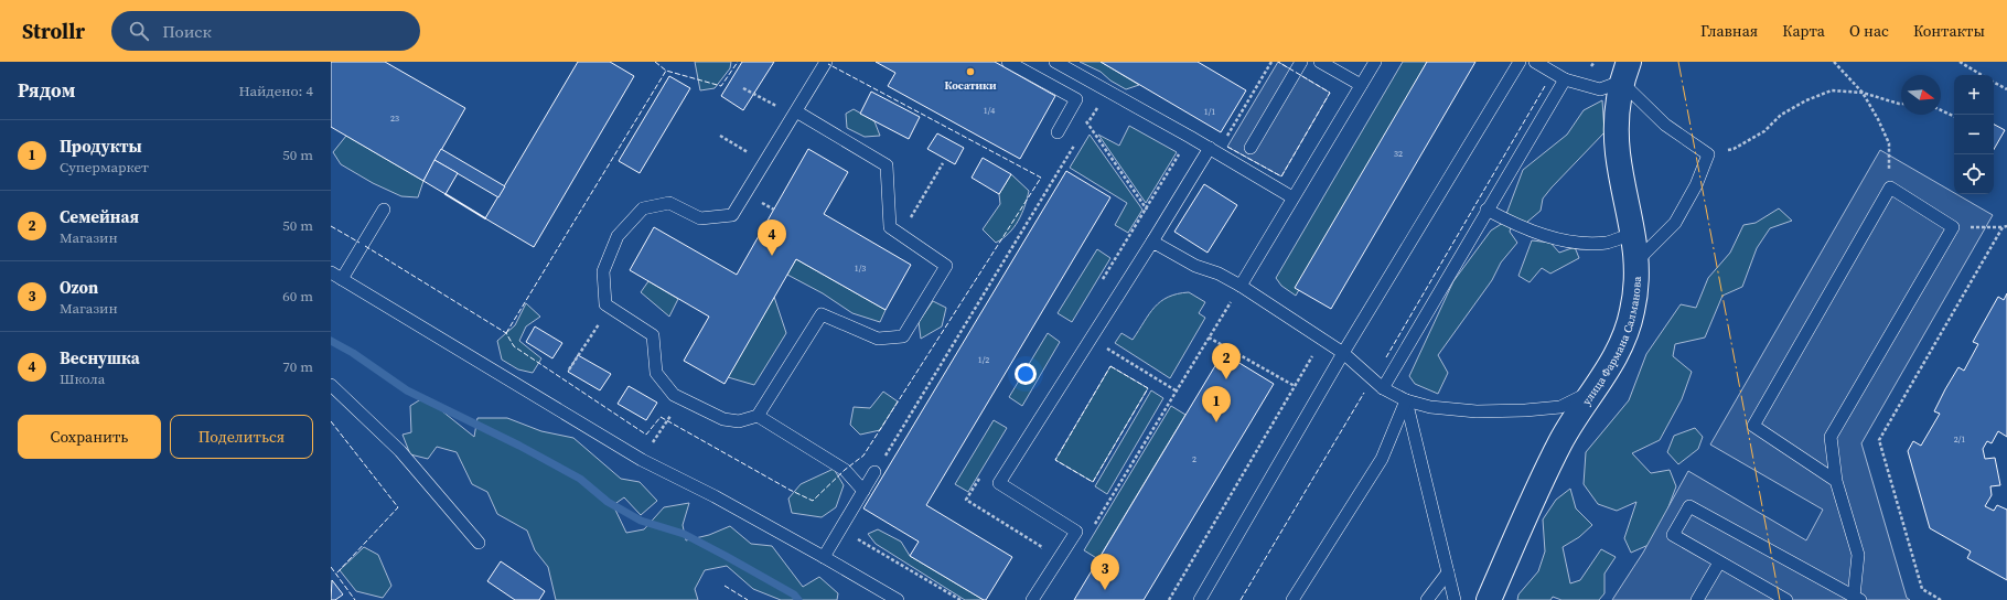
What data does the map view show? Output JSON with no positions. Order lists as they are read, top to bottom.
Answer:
{
  "streets": {
    "street": ["улица Фармана Салманова"]
  },
  "places": ["Косатики"],
  "house_numbers": [
    "1/4",
    "1/1",
    "23",
    "32",
    "1/3",
    "1/2",
    "2/1",
    "2"
  ],
  "north": "right",
  "page": {
    "header": "Strollr",
    "search": "Поиск",
    "nav": [
      "Главная",
      "Карта",
      "О нас",
      "Контакты"
    ],
    "heading": ["Рядом", "Найдено: 4"],
    "map_buttons": ["+", "−"],
    "list": [
      {
        "mark": "1",
        "name": "Продукты",
        "note": "Супермаркет",
        "value": "50 m"
      },
      {
        "mark": "2",
        "name": "Семейная",
        "note": "Магазин",
        "value": "50 m"
      },
      {
        "mark": "3",
        "name": "Ozon",
        "note": "Магазин",
        "value": "60 m"
      },
      {
        "mark": "4",
        "name": "Веснушка",
        "note": "Школа",
        "value": "70 m"
      }
    ],
    "pins": [
      "4",
      "2",
      "1",
      "3"
    ],
    "buttons": ["Сохранить", "Поделиться"]
  }
}
